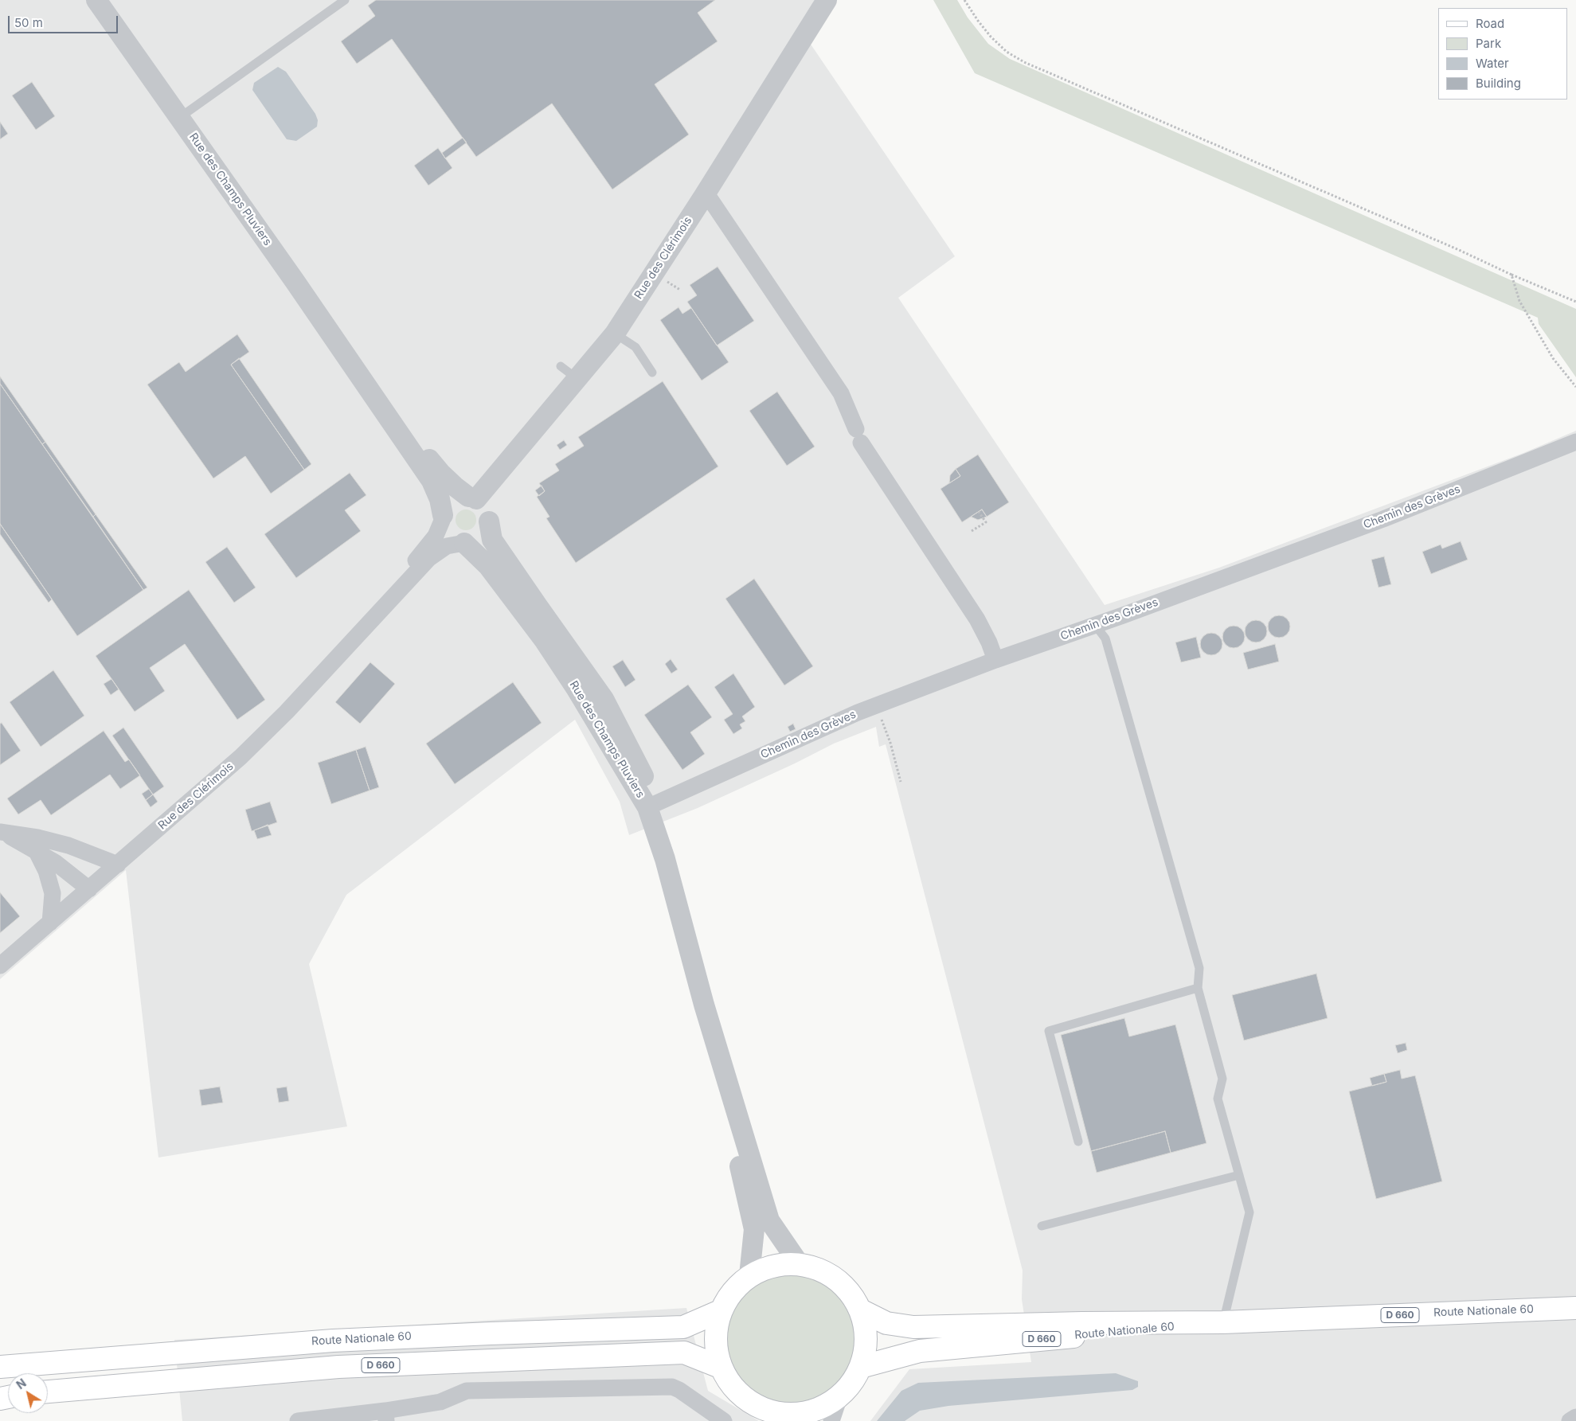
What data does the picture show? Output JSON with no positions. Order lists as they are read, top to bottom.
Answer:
{
  "streets": {
    "main road": ["Route Nationale 60", "D 660"],
    "street": ["Rue des Champs Pluviers", "Rue des Clérimois", "Chemin des Grèves"]
  },
  "crossings": [
    ["Rue des Champs Pluviers", "Rue des Clérimois"],
    ["Rue des Champs Pluviers", "Chemin des Grèves"]
  ],
  "legend": [
    "Road",
    "Park",
    "Water",
    "Building"
  ],
  "scale_bar": "50 m",
  "north": "top left"
}
